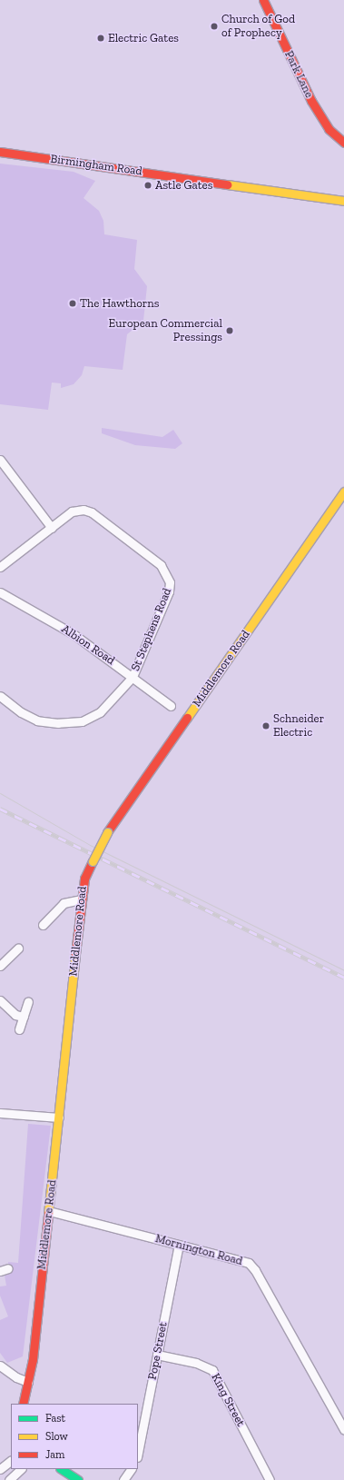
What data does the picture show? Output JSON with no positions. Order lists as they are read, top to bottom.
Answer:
{
  "streets": {
    "main road": ["Park Lane", "Birmingham Road", "Middlemore Road"],
    "street": [
      "St Stephens Road",
      "Albion Road",
      "Mornington Road",
      "Pope Street",
      "King Street"
    ]
  },
  "crossings": [
    ["St Stephens Road", "Albion Road"],
    ["Middlemore Road", "Mornington Road"],
    ["Mornington Road", "Pope Street"],
    ["Pope Street", "King Street"]
  ],
  "places": [
    "Church of God of Prophecy",
    "Electric Gates",
    "Astle Gates",
    "The Hawthorns",
    "European Commercial Pressings",
    "Schneider Electric"
  ],
  "legend": ["Fast", "Slow", "Jam"]
}
